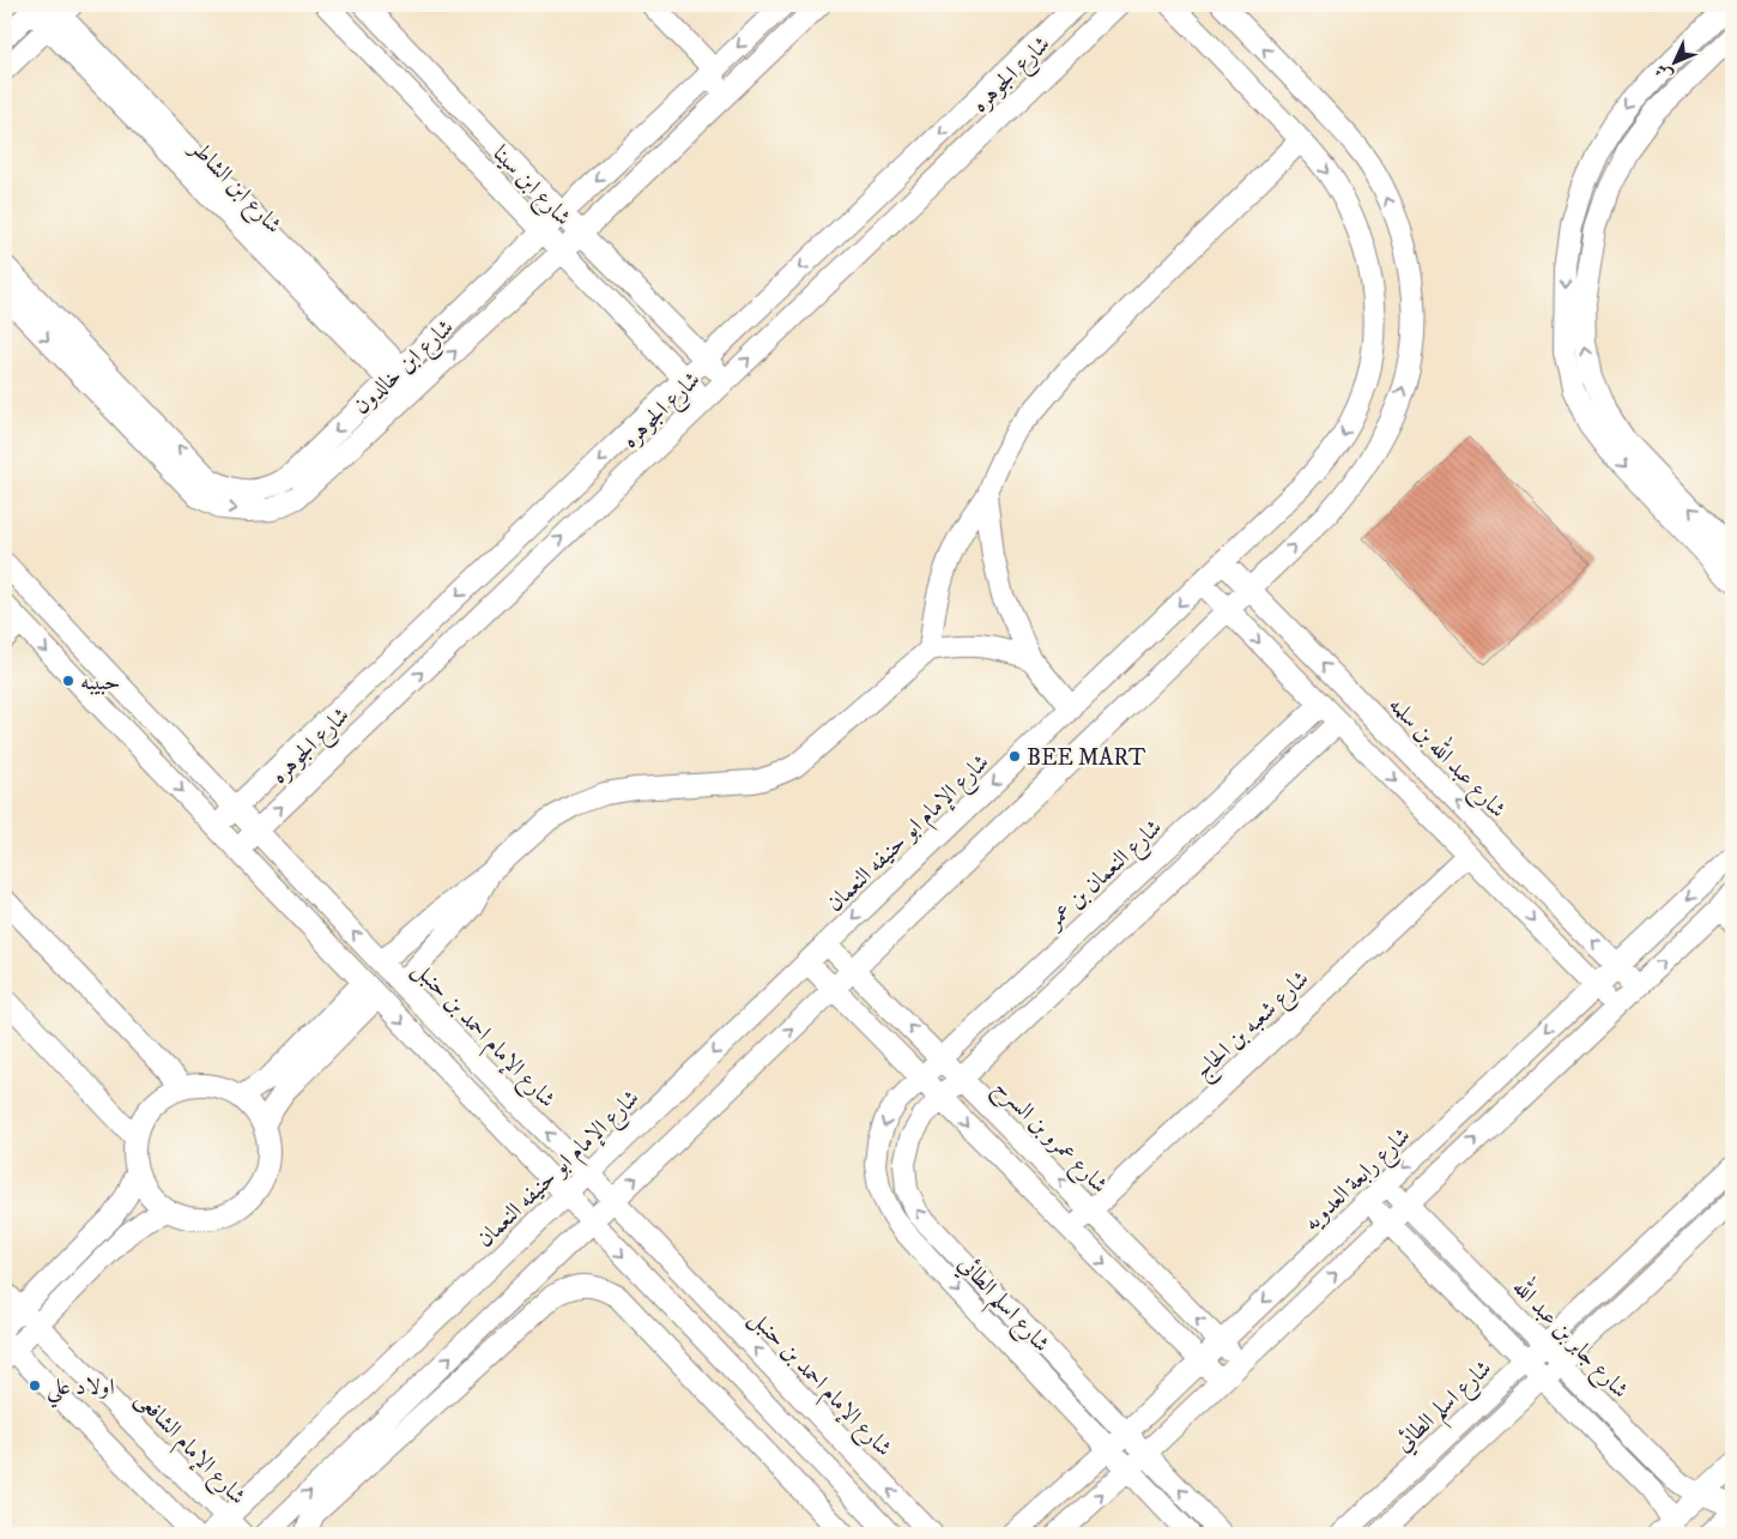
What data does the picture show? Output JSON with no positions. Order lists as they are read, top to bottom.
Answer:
{
  "streets": {
    "street": [
      "شارع الجوهره",
      "شارع ابن سينا",
      "شارع ابن الشاطر",
      "شارع ابن خالدون",
      "شارع عبد الله بن سلمه",
      "شارع الإمام ابو حنيفه النعمان",
      "شارع النعمان بن عمر",
      "شارع شعبه بن الحاج",
      "شارع الإمام احمد بن حنبل",
      "شارع عمرو بن السرح",
      "شارع رابعة العدويه",
      "شارع اسلم الطائي",
      "شارع جابر بن عبد الله",
      "شارع الإمام الشافعى"
    ]
  },
  "crossings": [
    ["شارع الجوهره", "شارع ابن سينا"],
    ["شارع الجوهره", "شارع الإمام احمد بن حنبل"],
    ["شارع ابن سينا", "شارع ابن خالدون"],
    ["شارع ابن الشاطر", "شارع ابن خالدون"],
    ["شارع عبد الله بن سلمه", "شارع الإمام ابو حنيفه النعمان"],
    ["شارع عبد الله بن سلمه", "شارع رابعة العدويه"],
    ["شارع الإمام ابو حنيفه النعمان", "شارع الإمام احمد بن حنبل"],
    ["شارع الإمام ابو حنيفه النعمان", "شارع عمرو بن السرح"],
    ["شارع الإمام ابو حنيفه النعمان", "شارع الإمام الشافعى"],
    ["شارع النعمان بن عمر", "شارع عمرو بن السرح"],
    ["شارع النعمان بن عمر", "شارع اسلم الطائي"],
    ["شارع شعبه بن الحاج", "شارع عمرو بن السرح"],
    ["شارع عمرو بن السرح", "شارع رابعة العدويه"],
    ["شارع رابعة العدويه", "شارع اسلم الطائي"],
    ["شارع رابعة العدويه", "شارع جابر بن عبد الله"],
    ["شارع اسلم الطائي", "شارع جابر بن عبد الله"]
  ],
  "places": ["حبيبه", "BEE MART", "اولاد علي"],
  "north": "bottom left"
}
